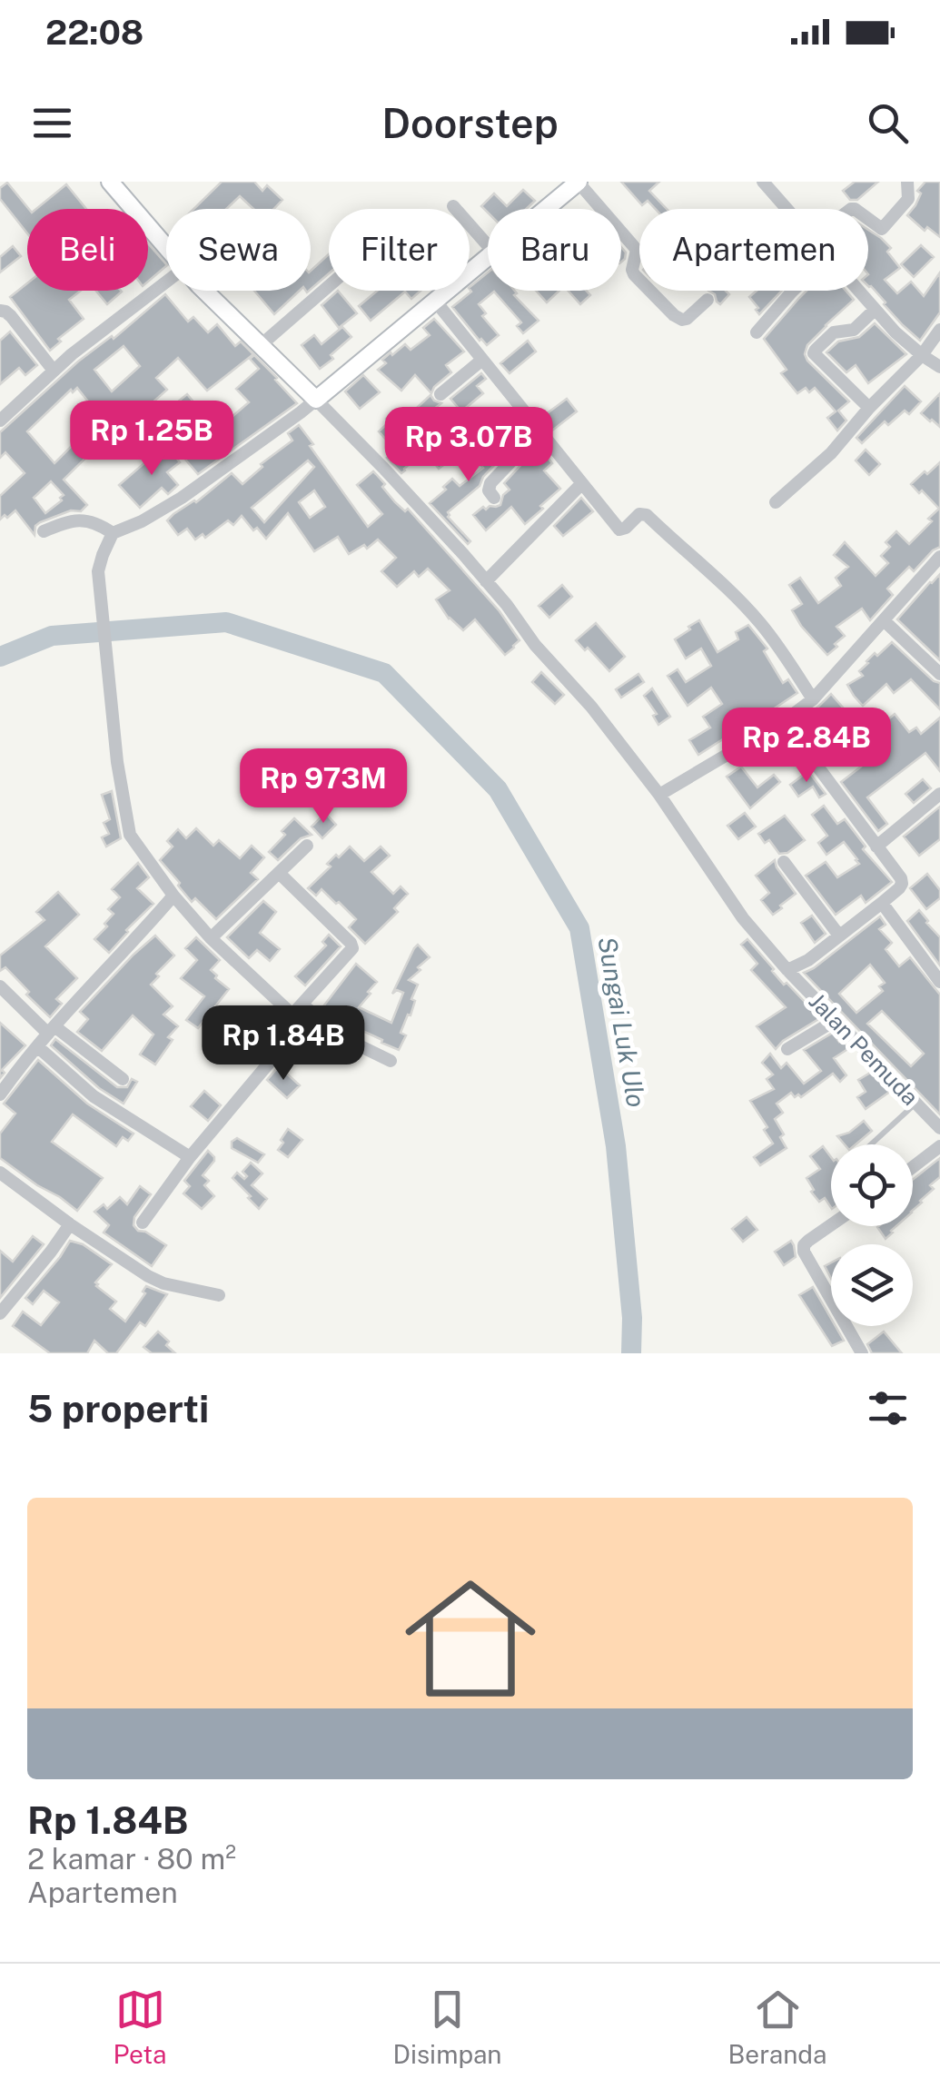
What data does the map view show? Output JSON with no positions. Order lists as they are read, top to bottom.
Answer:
{
  "streets": {
    "street": ["Jalan Pemuda"]
  },
  "water": ["Sungai Luk Ulo"],
  "page": {
    "status": "22:08",
    "header": "Doorstep",
    "chip": [
      "Beli",
      "Sewa",
      "Filter",
      "Baru",
      "Apartemen"
    ],
    "price": [
      "Rp 1.25B",
      "Rp 3.07B",
      "Rp 2.84B",
      "Rp 973M",
      "Rp 1.84B"
    ],
    "heading": "5 properti",
    "list": [
      {
        "name": "Rp 1.84B",
        "note": "2 kamar · 80 m² · Apartemen"
      }
    ],
    "tabs": ["Peta", "Disimpan", "Beranda"]
  }
}
